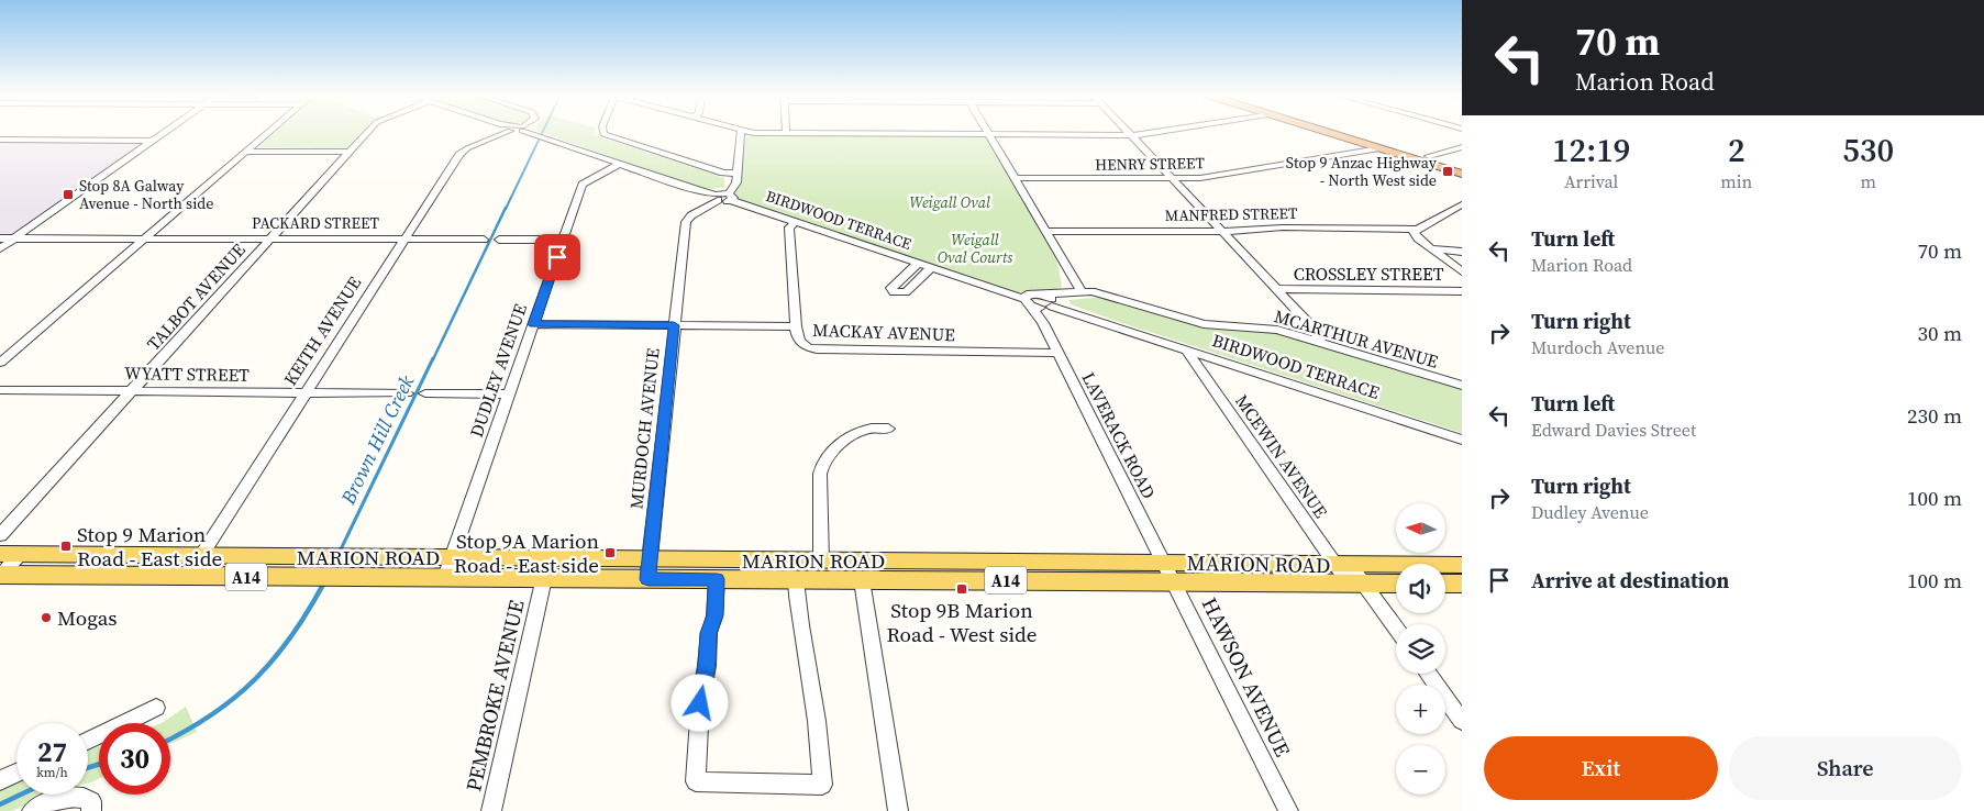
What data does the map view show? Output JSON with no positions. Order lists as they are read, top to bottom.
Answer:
{
  "streets": {
    "main road": ["MARION ROAD", "A14"],
    "street": [
      "HENRY STREET",
      "MANFRED STREET",
      "BIRDWOOD TERRACE",
      "PACKARD STREET",
      "CROSSLEY STREET",
      "TALBOT AVENUE",
      "KEITH AVENUE",
      "MACKAY AVENUE",
      "MCARTHUR AVENUE",
      "DUDLEY AVENUE",
      "WYATT STREET",
      "MURDOCH AVENUE",
      "LAVERACK ROAD",
      "MCEWIN AVENUE",
      "HAWSON AVENUE",
      "PEMBROKE AVENUE"
    ]
  },
  "crossings": [
    ["BIRDWOOD TERRACE", "MACKAY AVENUE"],
    ["BIRDWOOD TERRACE", "MCARTHUR AVENUE"],
    ["BIRDWOOD TERRACE", "MURDOCH AVENUE"],
    ["BIRDWOOD TERRACE", "LAVERACK ROAD"],
    ["BIRDWOOD TERRACE", "MCEWIN AVENUE"],
    ["PACKARD STREET", "TALBOT AVENUE"],
    ["PACKARD STREET", "KEITH AVENUE"],
    ["TALBOT AVENUE", "WYATT STREET"],
    ["KEITH AVENUE", "WYATT STREET"],
    ["KEITH AVENUE", "MARION ROAD"],
    ["MACKAY AVENUE", "LAVERACK ROAD"],
    ["MCARTHUR AVENUE", "LAVERACK ROAD"],
    ["DUDLEY AVENUE", "MARION ROAD"],
    ["MURDOCH AVENUE", "MARION ROAD"],
    ["LAVERACK ROAD", "MARION ROAD"],
    ["LAVERACK ROAD", "HAWSON AVENUE"],
    ["MCEWIN AVENUE", "MARION ROAD"],
    ["MARION ROAD", "HAWSON AVENUE"],
    ["MARION ROAD", "PEMBROKE AVENUE"]
  ],
  "water": ["Brown Hill Creek"],
  "parks": ["Weigall Oval", "Weigall Oval Courts"],
  "places": {
    "transit": [
      "Stop 9 Anzac Highway - North West side",
      "Stop 8A Galway Avenue - North side",
      "Stop 9 Marion Road - East side",
      "Stop 9A Marion Road - East side",
      "Stop 9B Marion Road - West side"
    ],
    "other": ["Mogas"]
  },
  "north": "left",
  "page": {
    "turn": ["70 m", "Marion Road"],
    "eta": [
      "12:19",
      "Arrival",
      "2",
      "min",
      "530",
      "m"
    ],
    "list": [
      {
        "name": "Turn left",
        "note": "Marion Road",
        "value": "70 m"
      },
      {
        "name": "Turn right",
        "note": "Murdoch Avenue",
        "value": "30 m"
      },
      {
        "name": "Turn left",
        "note": "Edward Davies Street",
        "value": "230 m"
      },
      {
        "name": "Turn right",
        "note": "Dudley Avenue",
        "value": "100 m"
      },
      {
        "name": "Arrive at destination",
        "value": "100 m"
      }
    ],
    "map_buttons": ["+", "−"],
    "speed": "27 km/h",
    "limit": "30",
    "buttons": ["Exit", "Share"]
  }
}
